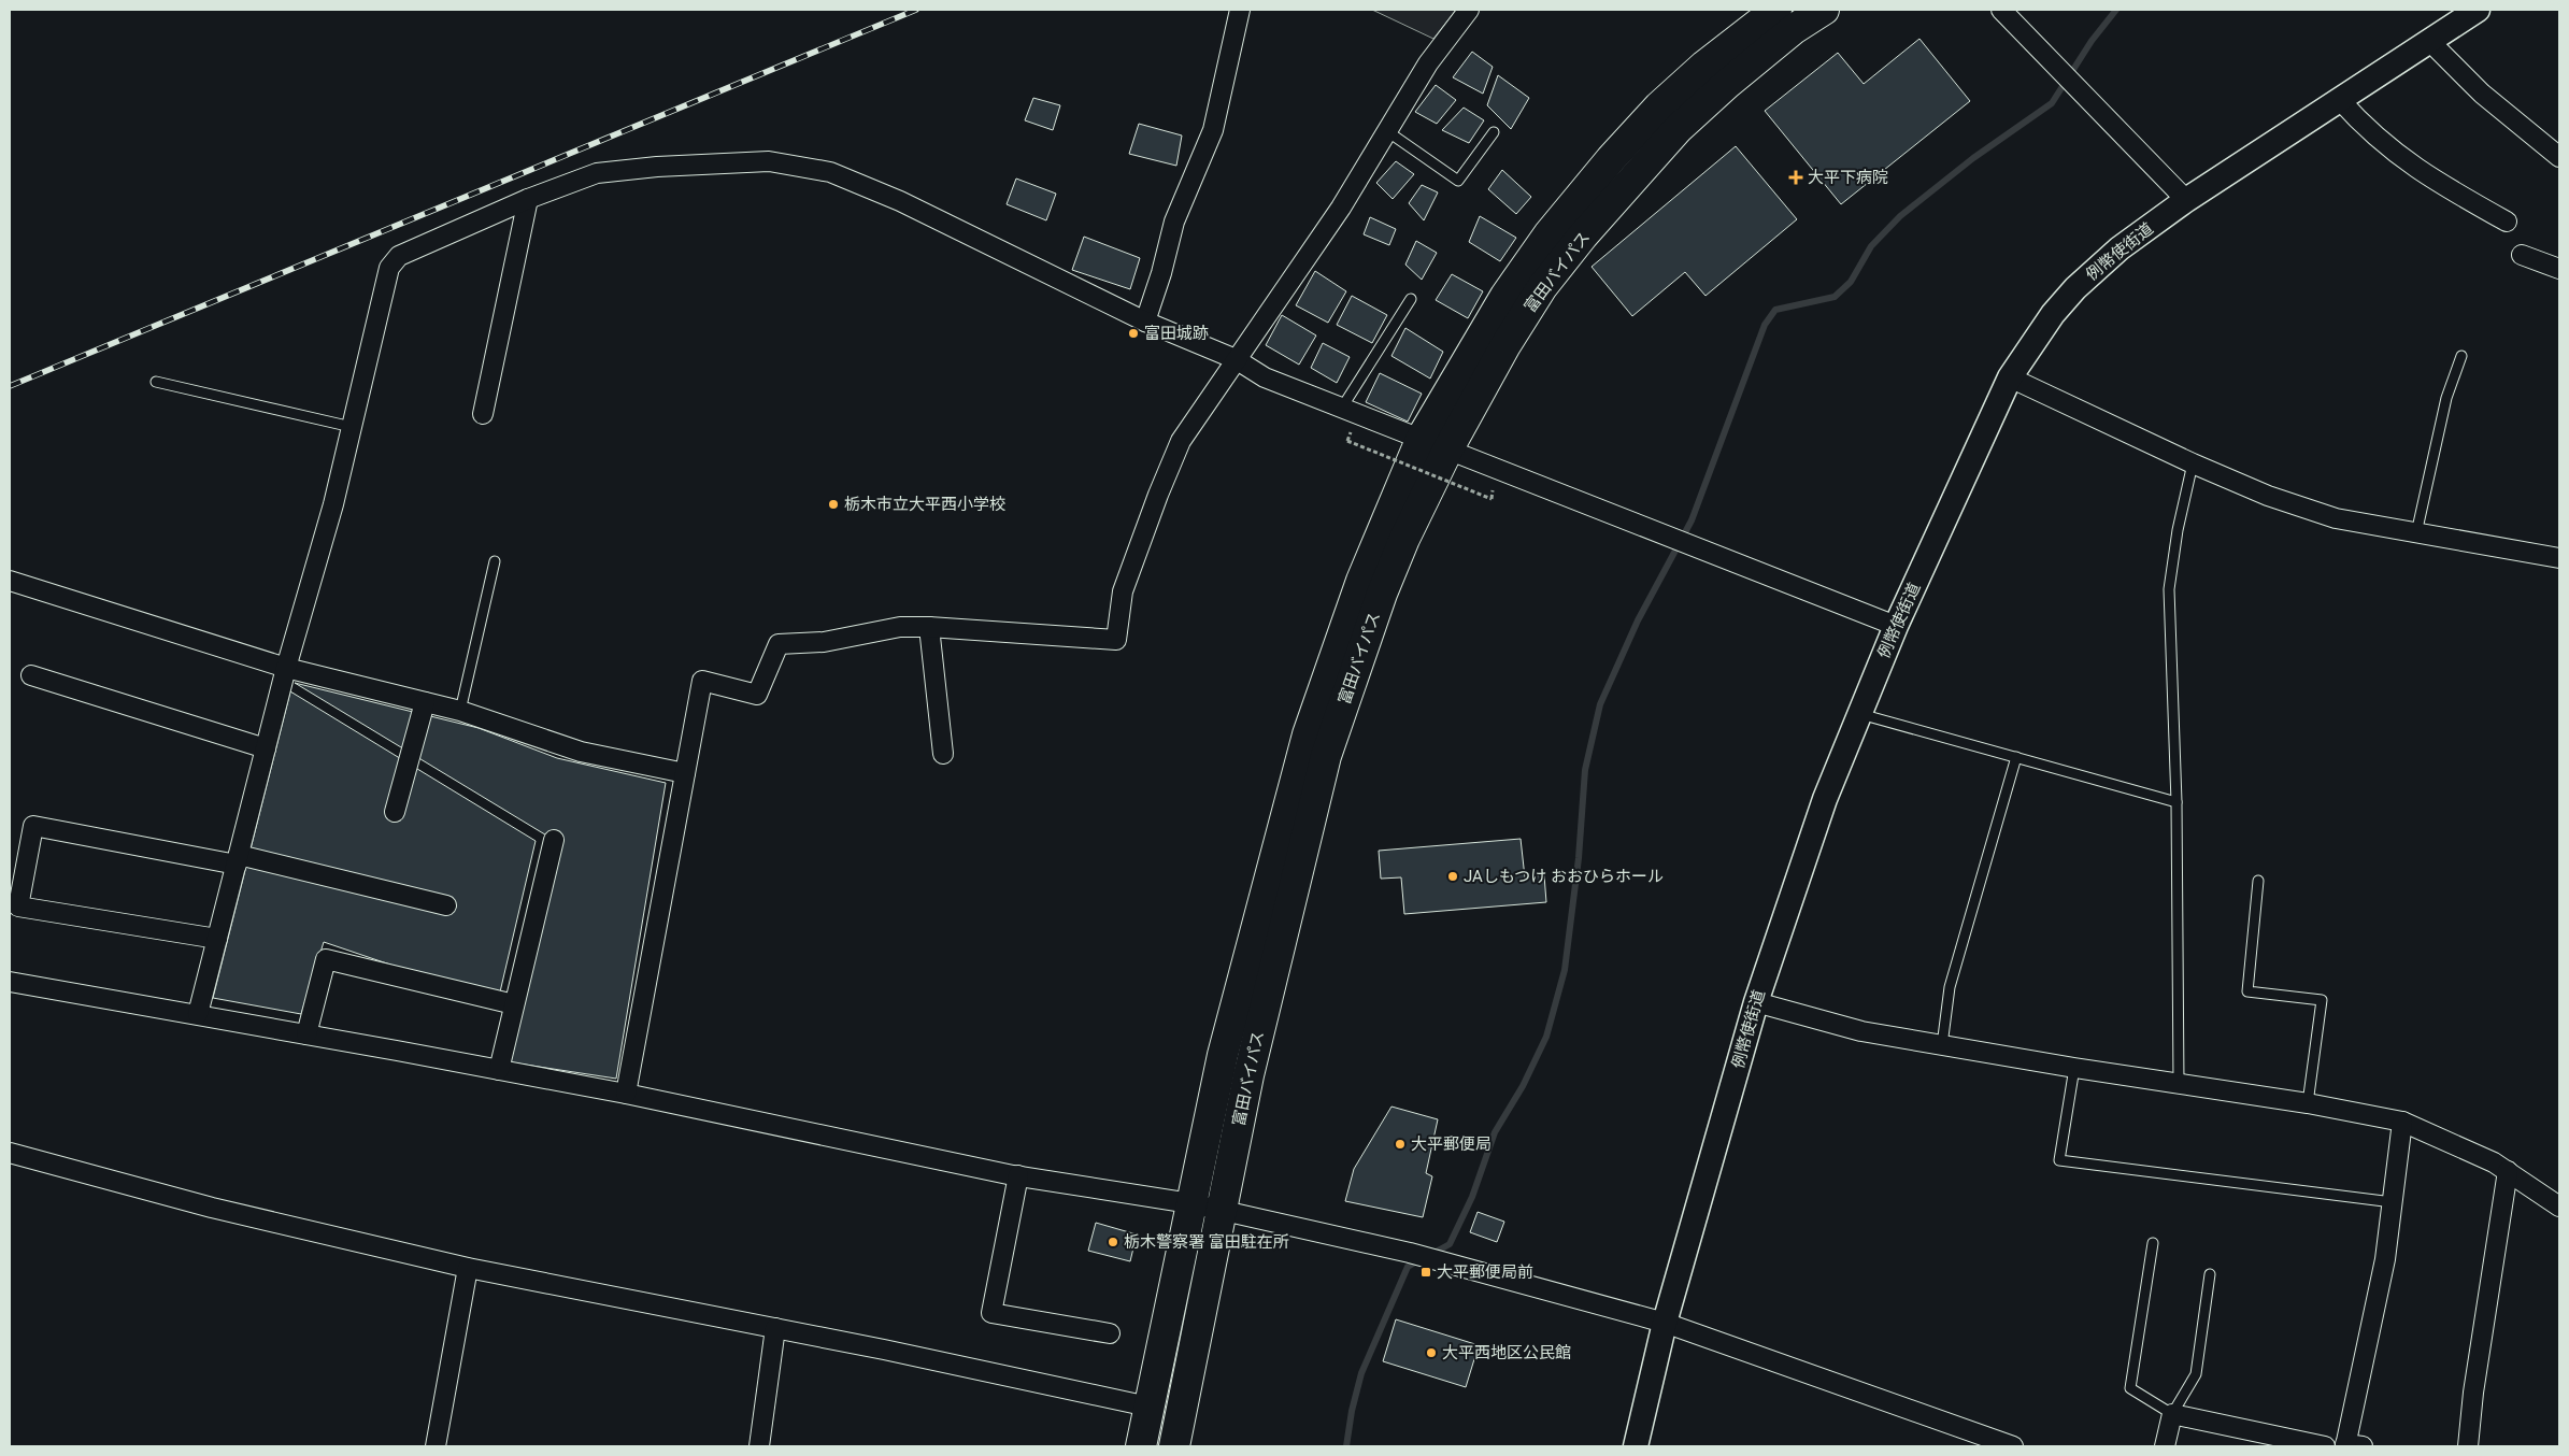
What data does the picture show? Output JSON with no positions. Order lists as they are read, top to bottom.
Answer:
{
  "streets": {
    "main road": ["富田バイパス"],
    "street": ["例幣使街道"]
  },
  "places": {
    "health": ["大平下病院"],
    "other": [
      "富田城跡",
      "栃木市立大平西小学校",
      "JAしもつけ おおひらホール",
      "大平郵便局",
      "栃木警察署 富田駐在所",
      "大平西地区公民館"
    ],
    "transit": ["大平郵便局前"]
  }
}
